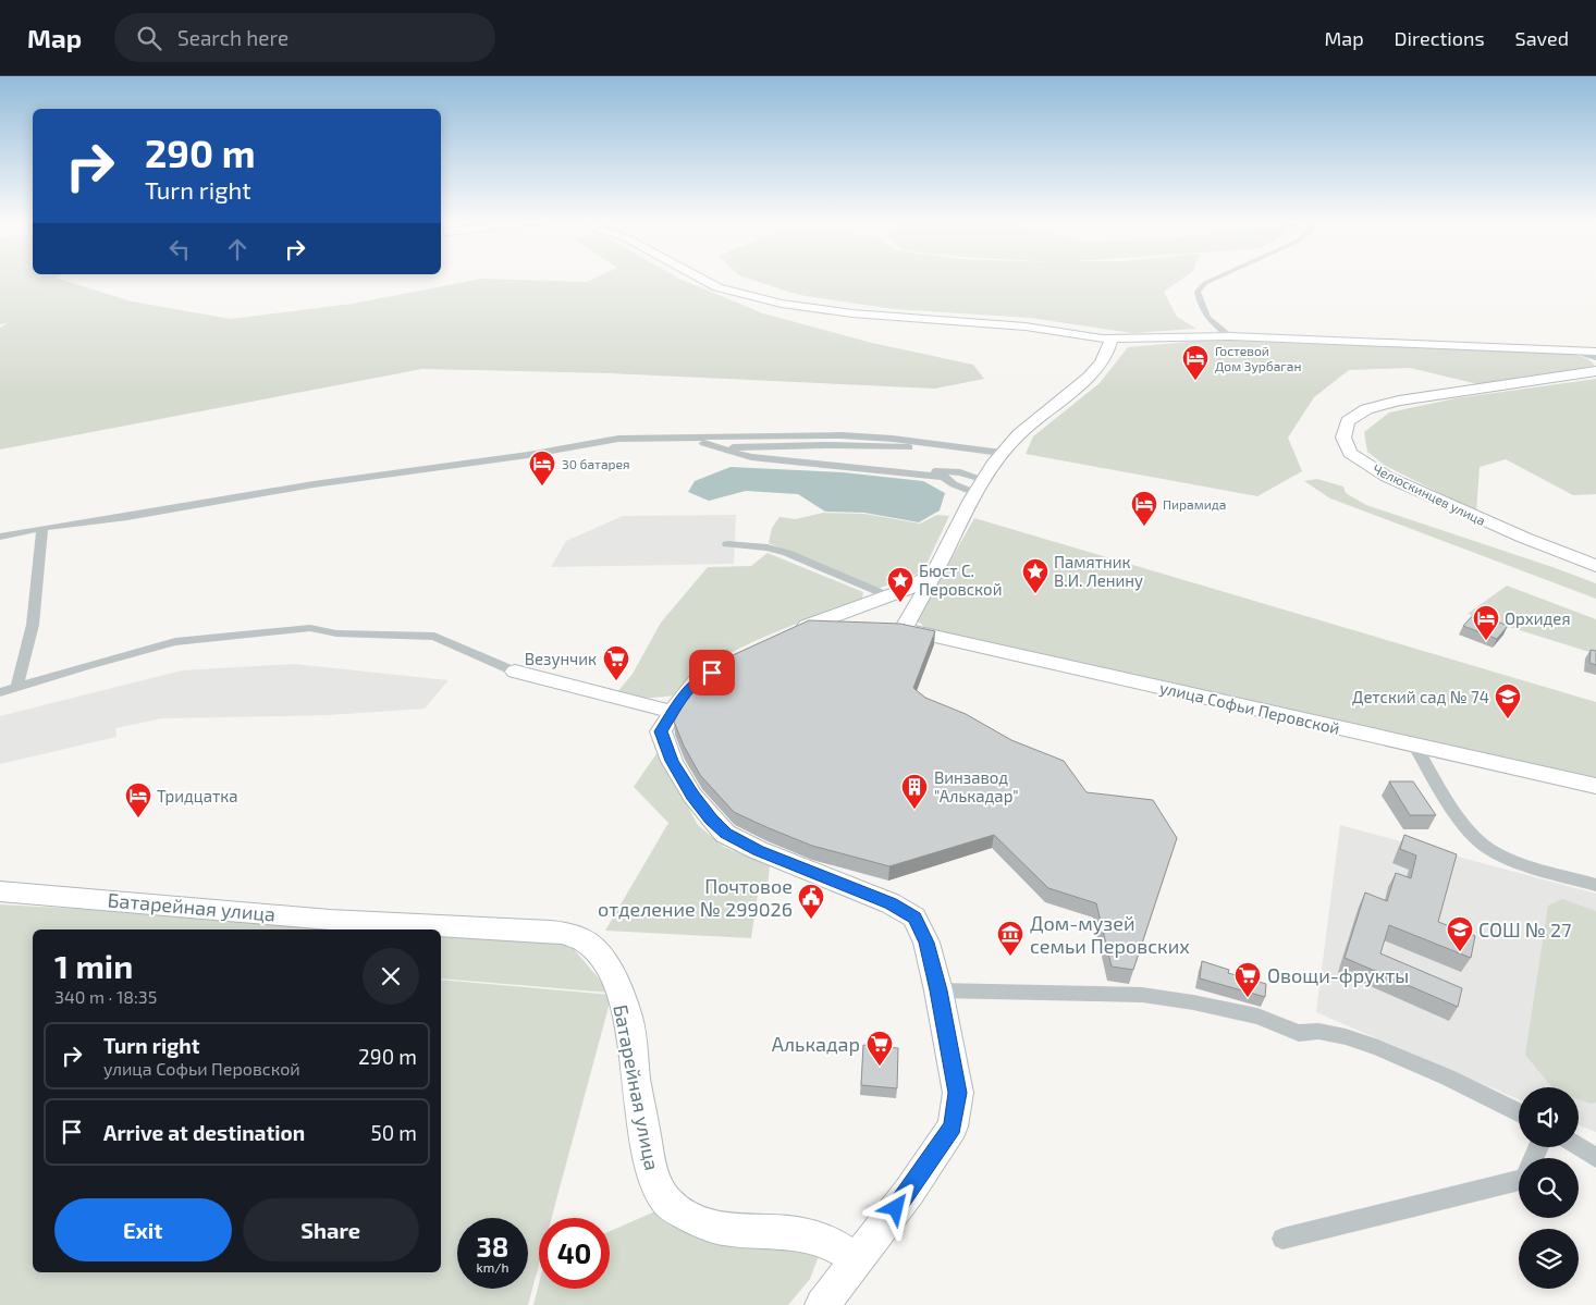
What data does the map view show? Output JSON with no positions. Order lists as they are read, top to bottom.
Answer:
{
  "streets": {
    "main road": ["Челюскинцев улица"],
    "street": ["улица Софьи Перовской", "Батарейная улица"]
  },
  "places": {
    "hotel": [
      "Гостевой Дом Зурбаган",
      "30 батарея",
      "Пирамида",
      "Орхидея",
      "Тридцатка"
    ],
    "place": ["Памятник В.И. Ленину", "Бюст С. Перовской"],
    "supermarket": ["Везунчик", "Овощи-фрукты", "Алькадар"],
    "school or university": ["Детский сад № 74", "СОШ № 27"],
    "building": ["Винзавод \"Алькадар\""],
    "public building": ["Почтовое отделение № 299026"],
    "museum": ["Дом-музей семьи Перовских"]
  },
  "page": {
    "header": "Map",
    "search": "Search here",
    "nav": ["Map", "Directions", "Saved"],
    "turn": ["290 m", "Turn right"],
    "heading": ["1 min", "340 m · 18:35"],
    "list": [
      {
        "name": "Turn right",
        "note": "улица Софьи Перовской",
        "value": "290 m"
      },
      {
        "name": "Arrive at destination",
        "value": "50 m"
      }
    ],
    "buttons": ["Exit", "Share"],
    "speed": "38 km/h",
    "limit": "40"
  }
}
